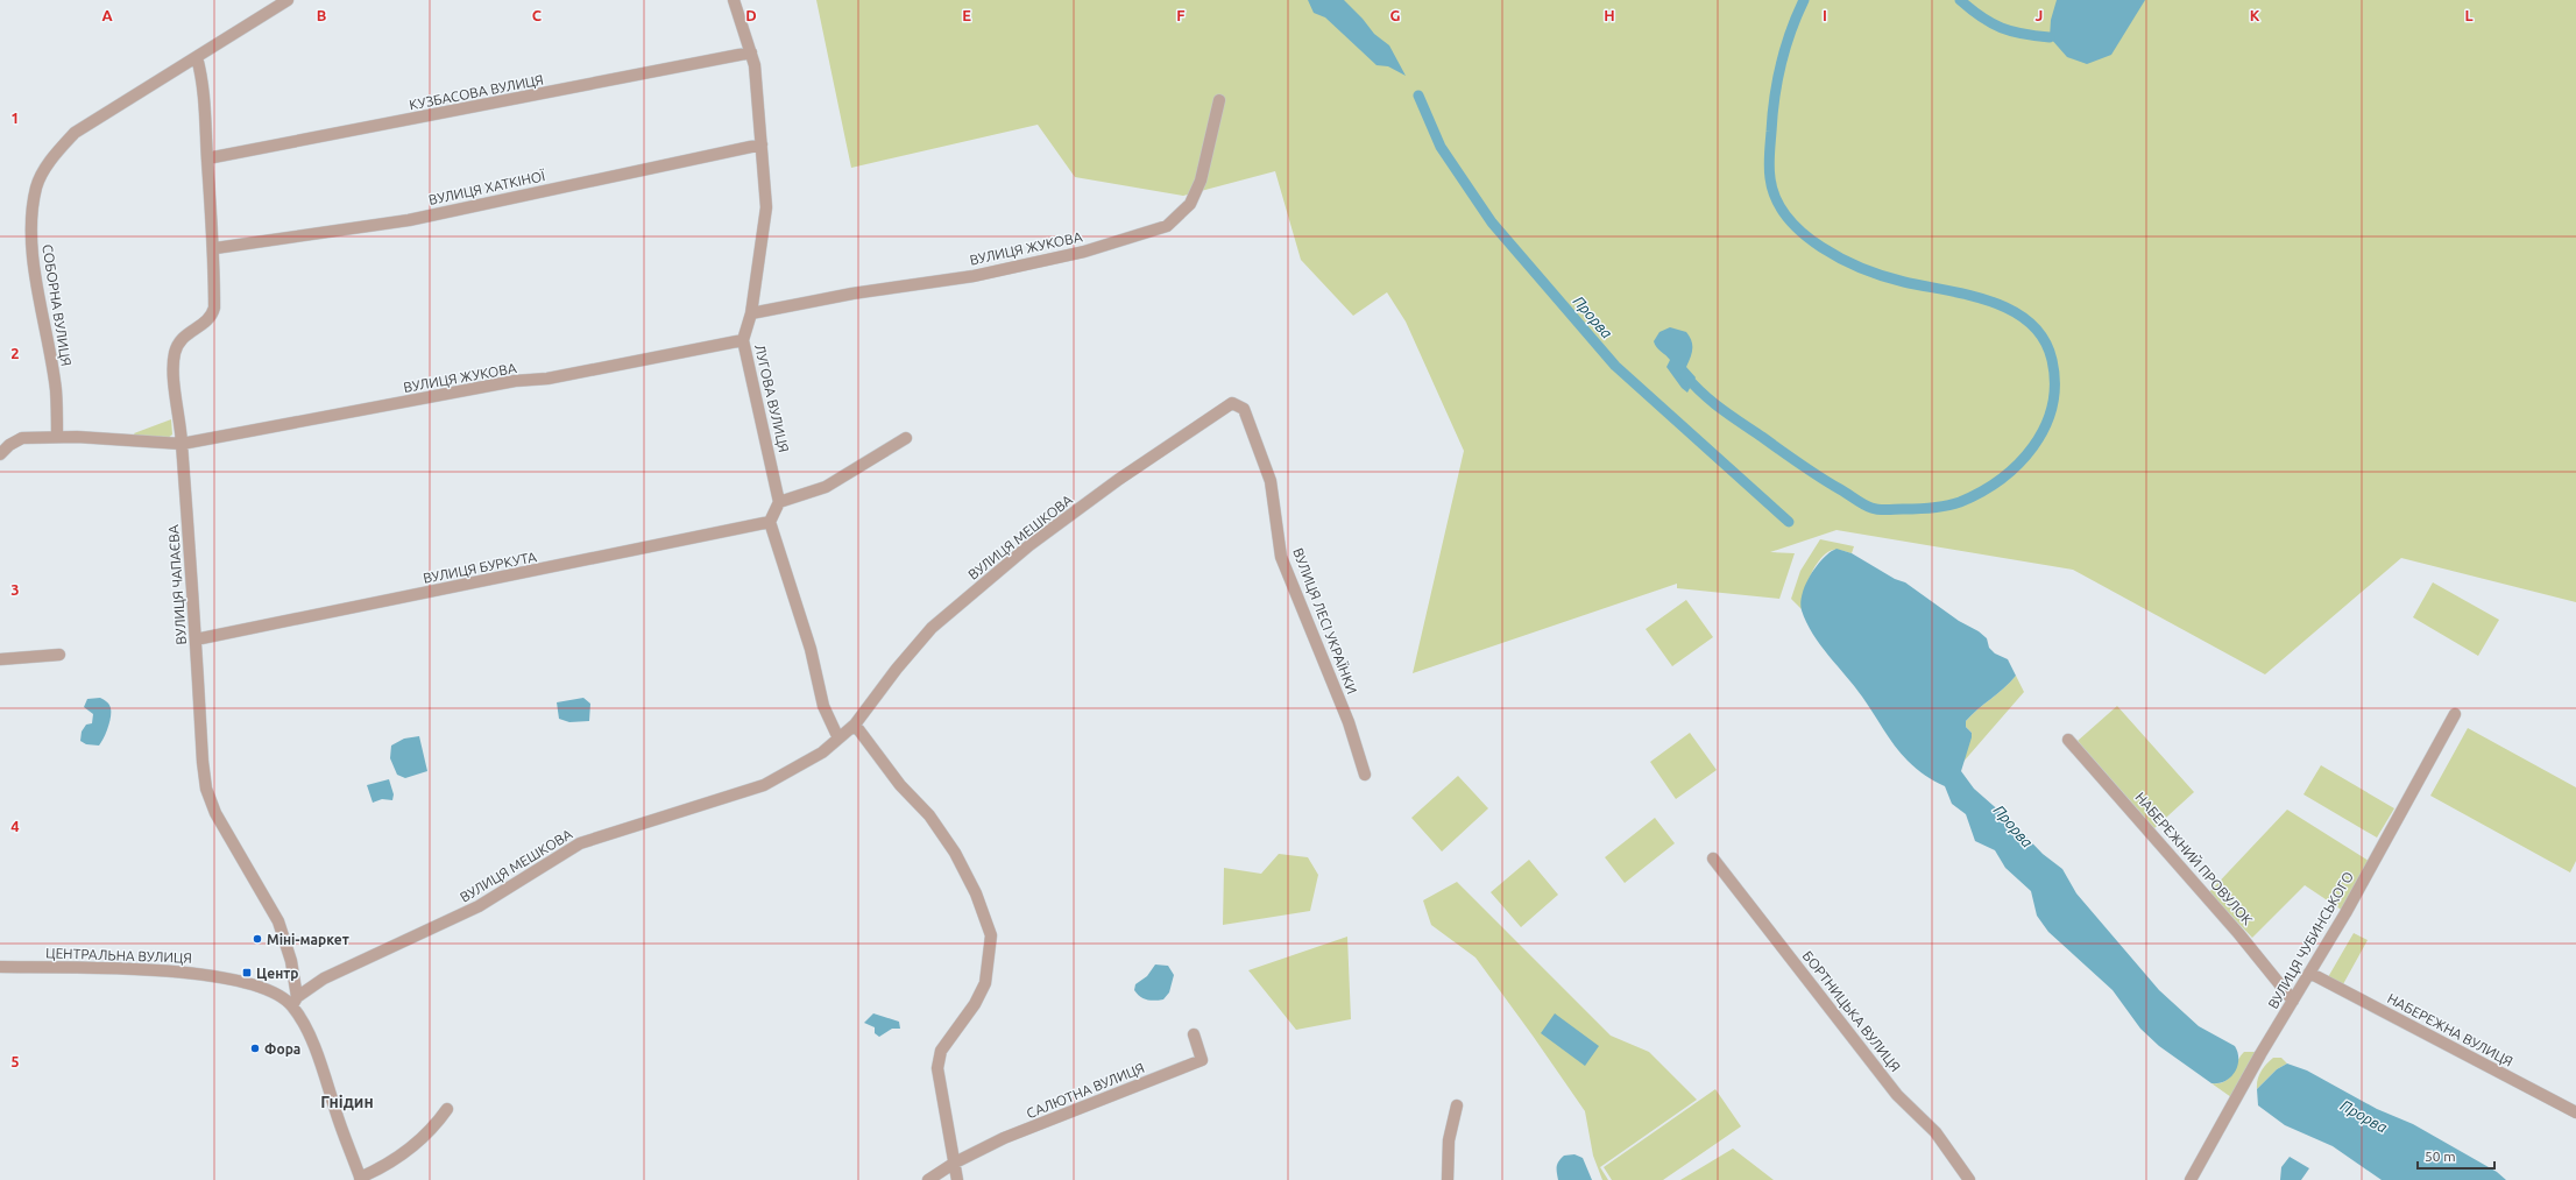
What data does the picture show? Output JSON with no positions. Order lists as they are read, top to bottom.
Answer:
{
  "streets": {
    "street": [
      "КУЗБАСОВА ВУЛИЦЯ",
      "ВУЛИЦЯ ХАТКІНОЇ",
      "ВУЛИЦЯ ЖУКОВА",
      "СОБОРНА ВУЛИЦЯ",
      "ЛУГОВА ВУЛИЦЯ",
      "ВУЛИЦЯ МЕШКОВА",
      "ВУЛИЦЯ БУРКУТА",
      "ВУЛИЦЯ ЧАПАЄВА",
      "ВУЛИЦЯ ЛЕСІ УКРАЇНКИ",
      "НАБЕРЕЖНИЙ ПРОВУЛОК",
      "ВУЛИЦЯ ЧУБИНСЬКОГО",
      "ЦЕНТРАЛЬНА ВУЛИЦЯ",
      "БОРТНИЦЬКА ВУЛИЦЯ",
      "НАБЕРЕЖНА ВУЛИЦЯ",
      "САЛЮТНА ВУЛИЦЯ"
    ]
  },
  "crossings": [
    ["КУЗБАСОВА ВУЛИЦЯ", "ЛУГОВА ВУЛИЦЯ"],
    ["КУЗБАСОВА ВУЛИЦЯ", "ВУЛИЦЯ ЧАПАЄВА"],
    ["ВУЛИЦЯ ХАТКІНОЇ", "ЛУГОВА ВУЛИЦЯ"],
    ["ВУЛИЦЯ ХАТКІНОЇ", "ВУЛИЦЯ ЧАПАЄВА"],
    ["ВУЛИЦЯ ЖУКОВА", "СОБОРНА ВУЛИЦЯ"],
    ["ВУЛИЦЯ ЖУКОВА", "ЛУГОВА ВУЛИЦЯ"],
    ["ВУЛИЦЯ ЖУКОВА", "ВУЛИЦЯ ЧАПАЄВА"],
    ["СОБОРНА ВУЛИЦЯ", "ВУЛИЦЯ ЧАПАЄВА"],
    ["ВУЛИЦЯ МЕШКОВА", "ВУЛИЦЯ ЧАПАЄВА"],
    ["ВУЛИЦЯ МЕШКОВА", "ВУЛИЦЯ ЛЕСІ УКРАЇНКИ"],
    ["ВУЛИЦЯ МЕШКОВА", "ЦЕНТРАЛЬНА ВУЛИЦЯ"],
    ["ВУЛИЦЯ БУРКУТА", "ВУЛИЦЯ ЧАПАЄВА"],
    ["ВУЛИЦЯ ЧАПАЄВА", "ЦЕНТРАЛЬНА ВУЛИЦЯ"],
    ["НАБЕРЕЖНИЙ ПРОВУЛОК", "ВУЛИЦЯ ЧУБИНСЬКОГО"],
    ["ВУЛИЦЯ ЧУБИНСЬКОГО", "НАБЕРЕЖНА ВУЛИЦЯ"]
  ],
  "districts": ["Гнідин"],
  "water": ["Прорва"],
  "places": {
    "other": ["Міні-маркет", "Фора"],
    "transit": ["Центр"]
  },
  "scale_bar": "50 m",
  "grid": {
    "columns": [
      "A",
      "B",
      "C",
      "D",
      "E",
      "F",
      "G",
      "H",
      "I",
      "J",
      "K",
      "L"
    ],
    "rows": [
      "1",
      "2",
      "3",
      "4",
      "5"
    ]
  }
}
